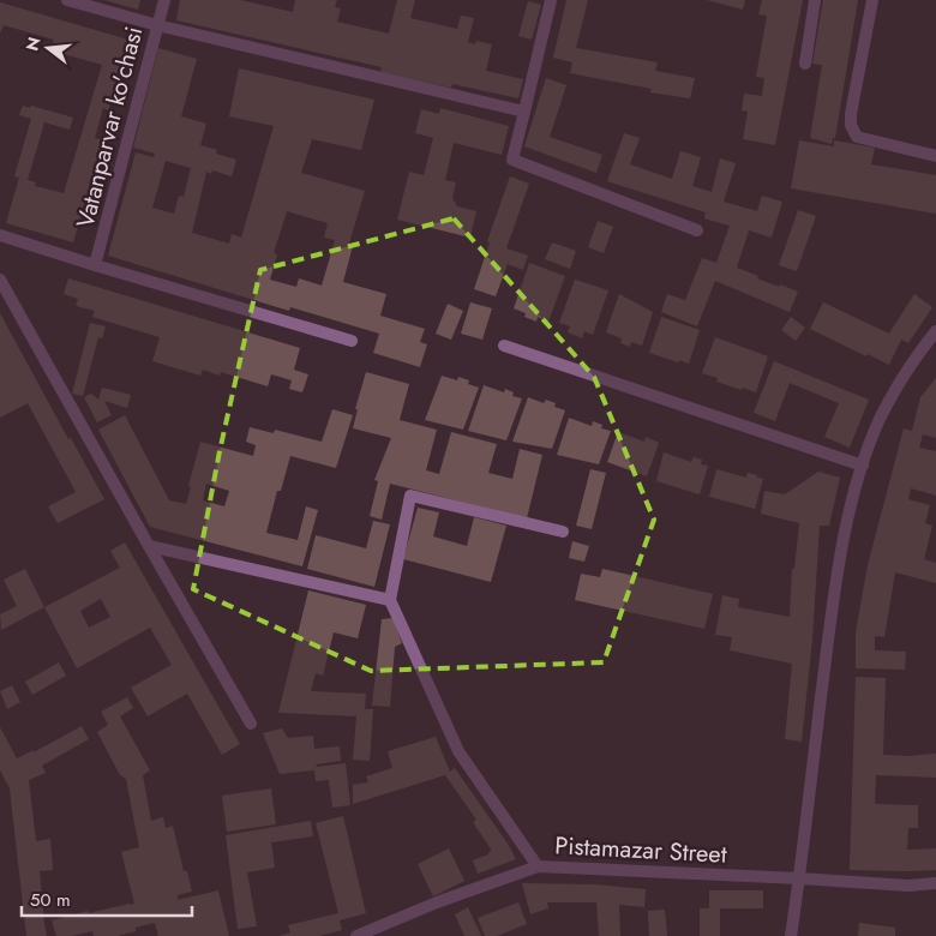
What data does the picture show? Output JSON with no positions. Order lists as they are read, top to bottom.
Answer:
{
  "streets": {
    "street": ["Vatanparvar ko'chasi", "Pistamazar Street"]
  },
  "scale_bar": "50 m",
  "north": "left"
}
